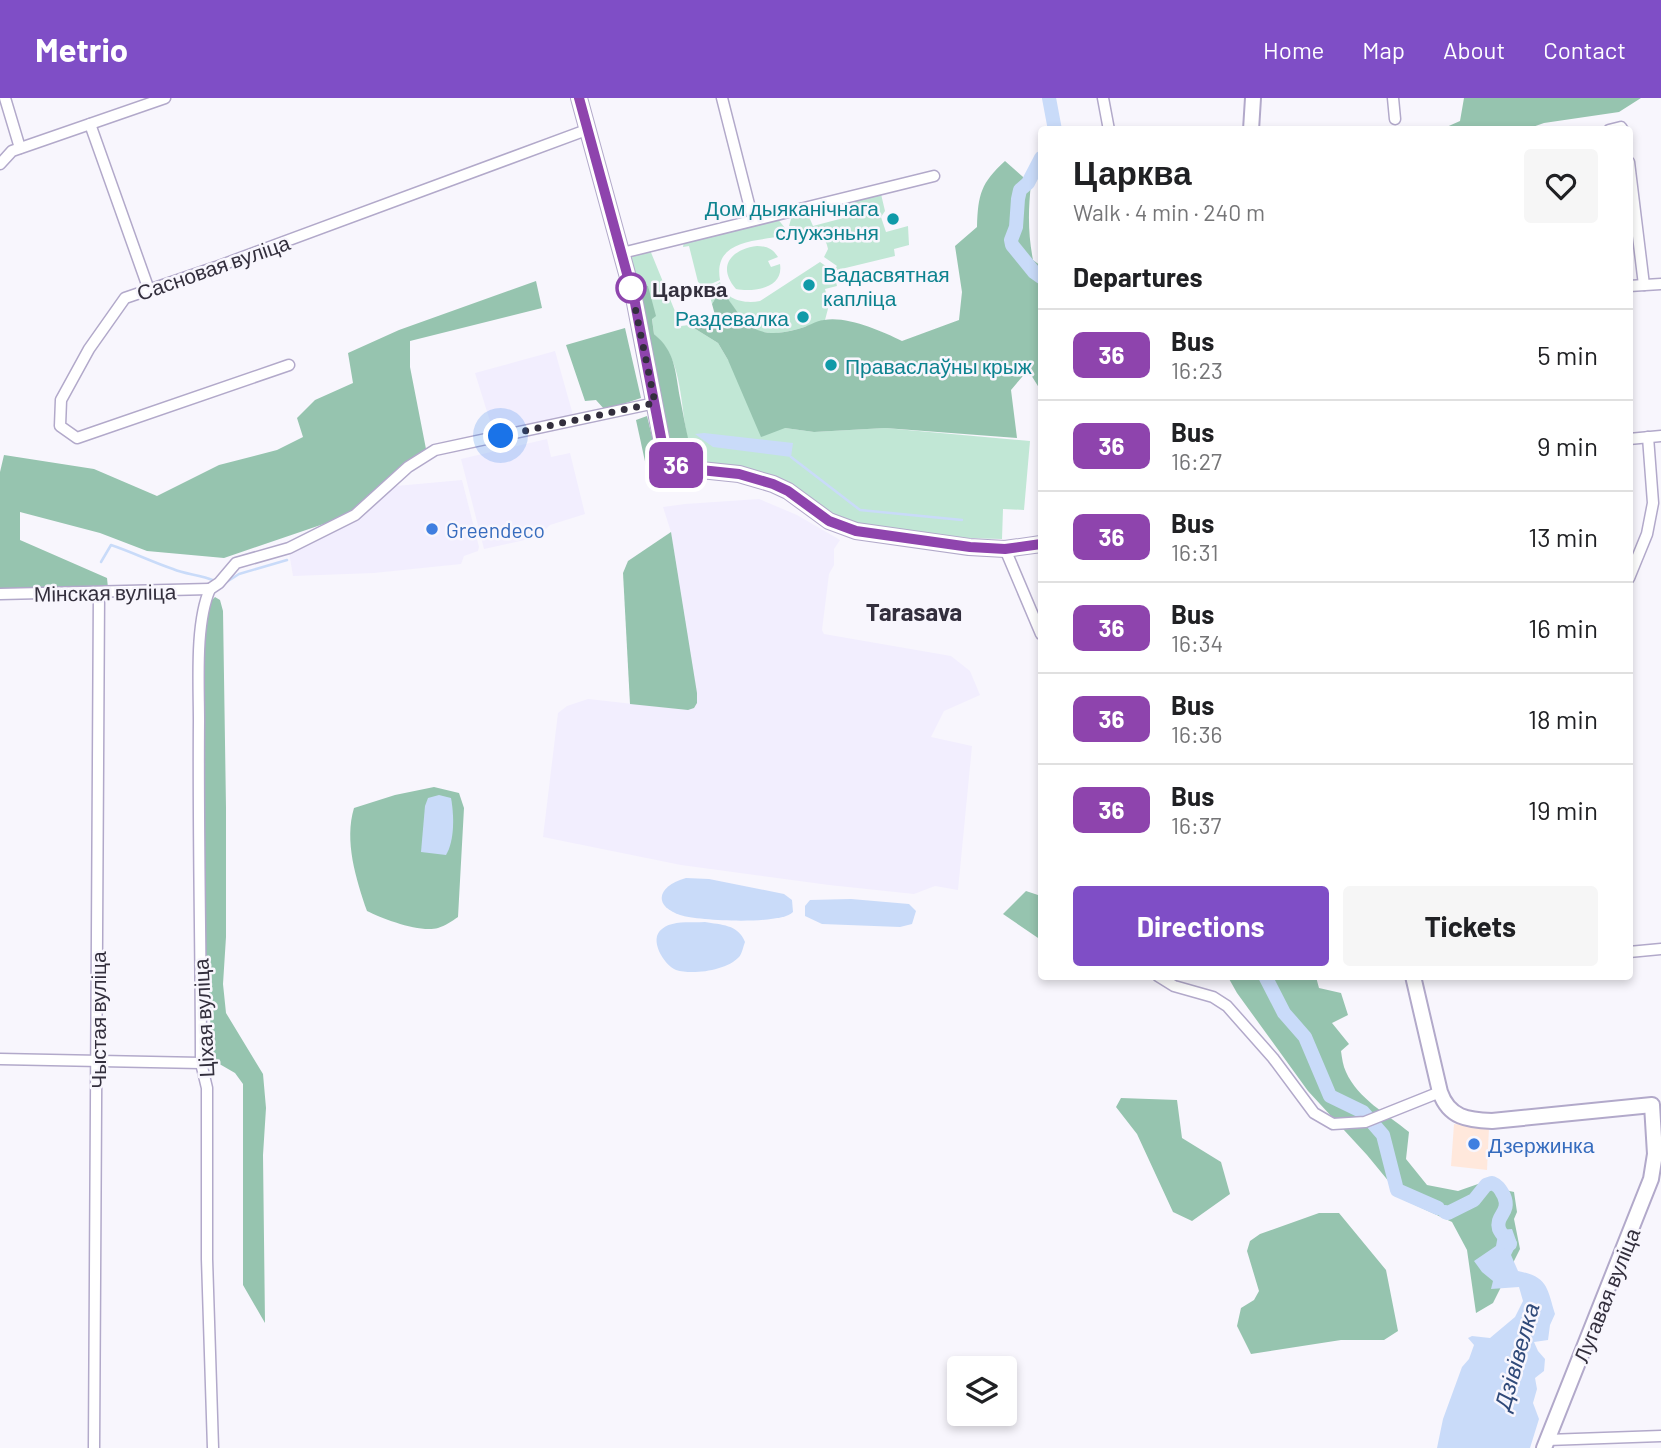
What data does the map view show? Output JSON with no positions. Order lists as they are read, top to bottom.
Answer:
{
  "streets": {
    "street": [
      "Сасновая вуліца",
      "Мінская вуліца",
      "Ціхая вуліца",
      "Чыстая вуліца",
      "Лугавая вуліца"
    ]
  },
  "crossings": [
    ["Мінская вуліца", "Ціхая вуліца"],
    ["Мінская вуліца", "Чыстая вуліца"]
  ],
  "districts": ["Tarasava"],
  "water": ["Дзівівелка"],
  "places": [
    "Дом дыяканічнага служэньня",
    "Вадасвятная капліца",
    "Царква",
    "Раздевалка",
    "Праваслаўны крыж",
    "Greendeco",
    "Дзержинка"
  ],
  "lines": ["bus line 36"],
  "page": {
    "header": "Metrio",
    "nav": [
      "Home",
      "Map",
      "About",
      "Contact"
    ],
    "on_map": "36",
    "heading": [
      ["Царква", "Walk · 4 min · 240 m"],
      "Departures"
    ],
    "list": [
      {
        "mark": "36",
        "name": "Bus",
        "note": "16:23",
        "value": "5 min"
      },
      {
        "mark": "36",
        "name": "Bus",
        "note": "16:27",
        "value": "9 min"
      },
      {
        "mark": "36",
        "name": "Bus",
        "note": "16:31",
        "value": "13 min"
      },
      {
        "mark": "36",
        "name": "Bus",
        "note": "16:34",
        "value": "16 min"
      },
      {
        "mark": "36",
        "name": "Bus",
        "note": "16:36",
        "value": "18 min"
      },
      {
        "mark": "36",
        "name": "Bus",
        "note": "16:37",
        "value": "19 min"
      }
    ],
    "buttons": ["Directions", "Tickets"]
  }
}
